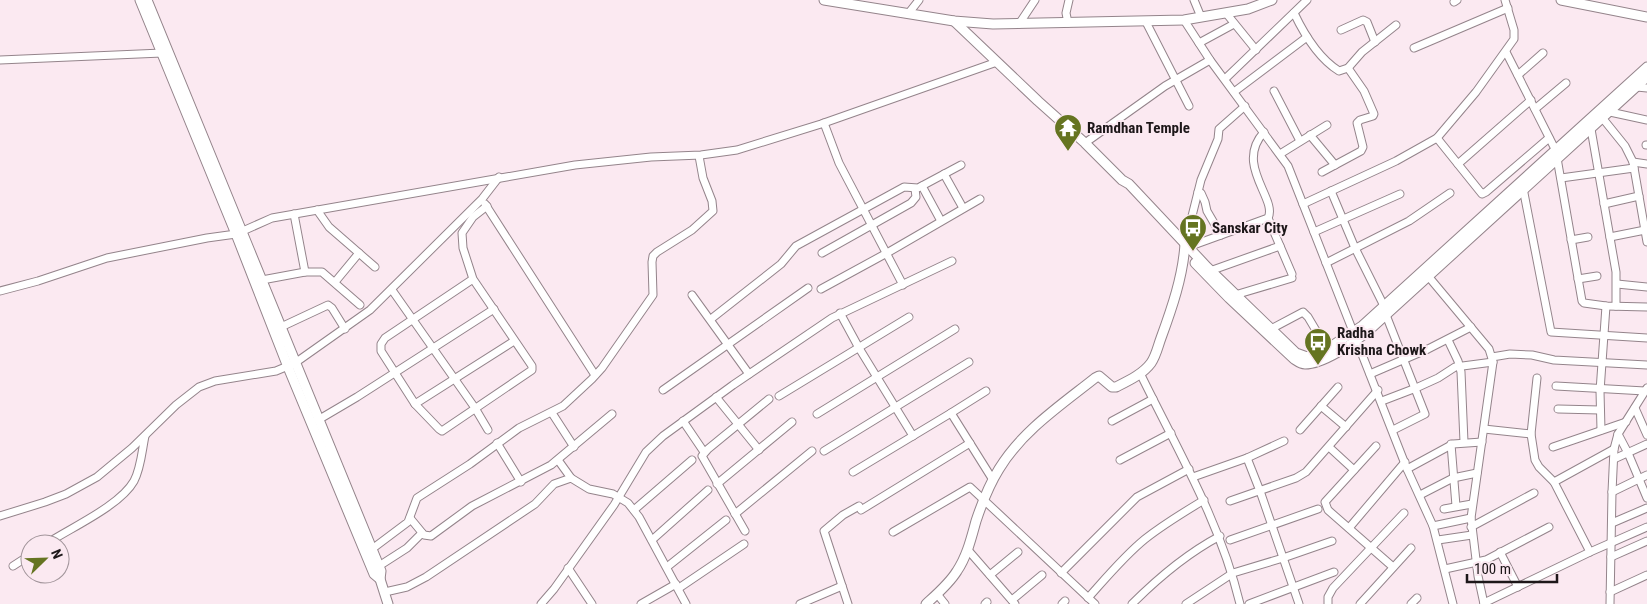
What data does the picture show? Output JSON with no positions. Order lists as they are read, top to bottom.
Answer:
{
  "places": {
    "temple": ["Ramdhan Temple"],
    "bus stop": ["Sanskar City", "Radha Krishna Chowk"]
  },
  "scale_bar": "100 m",
  "north": "top right"
}
